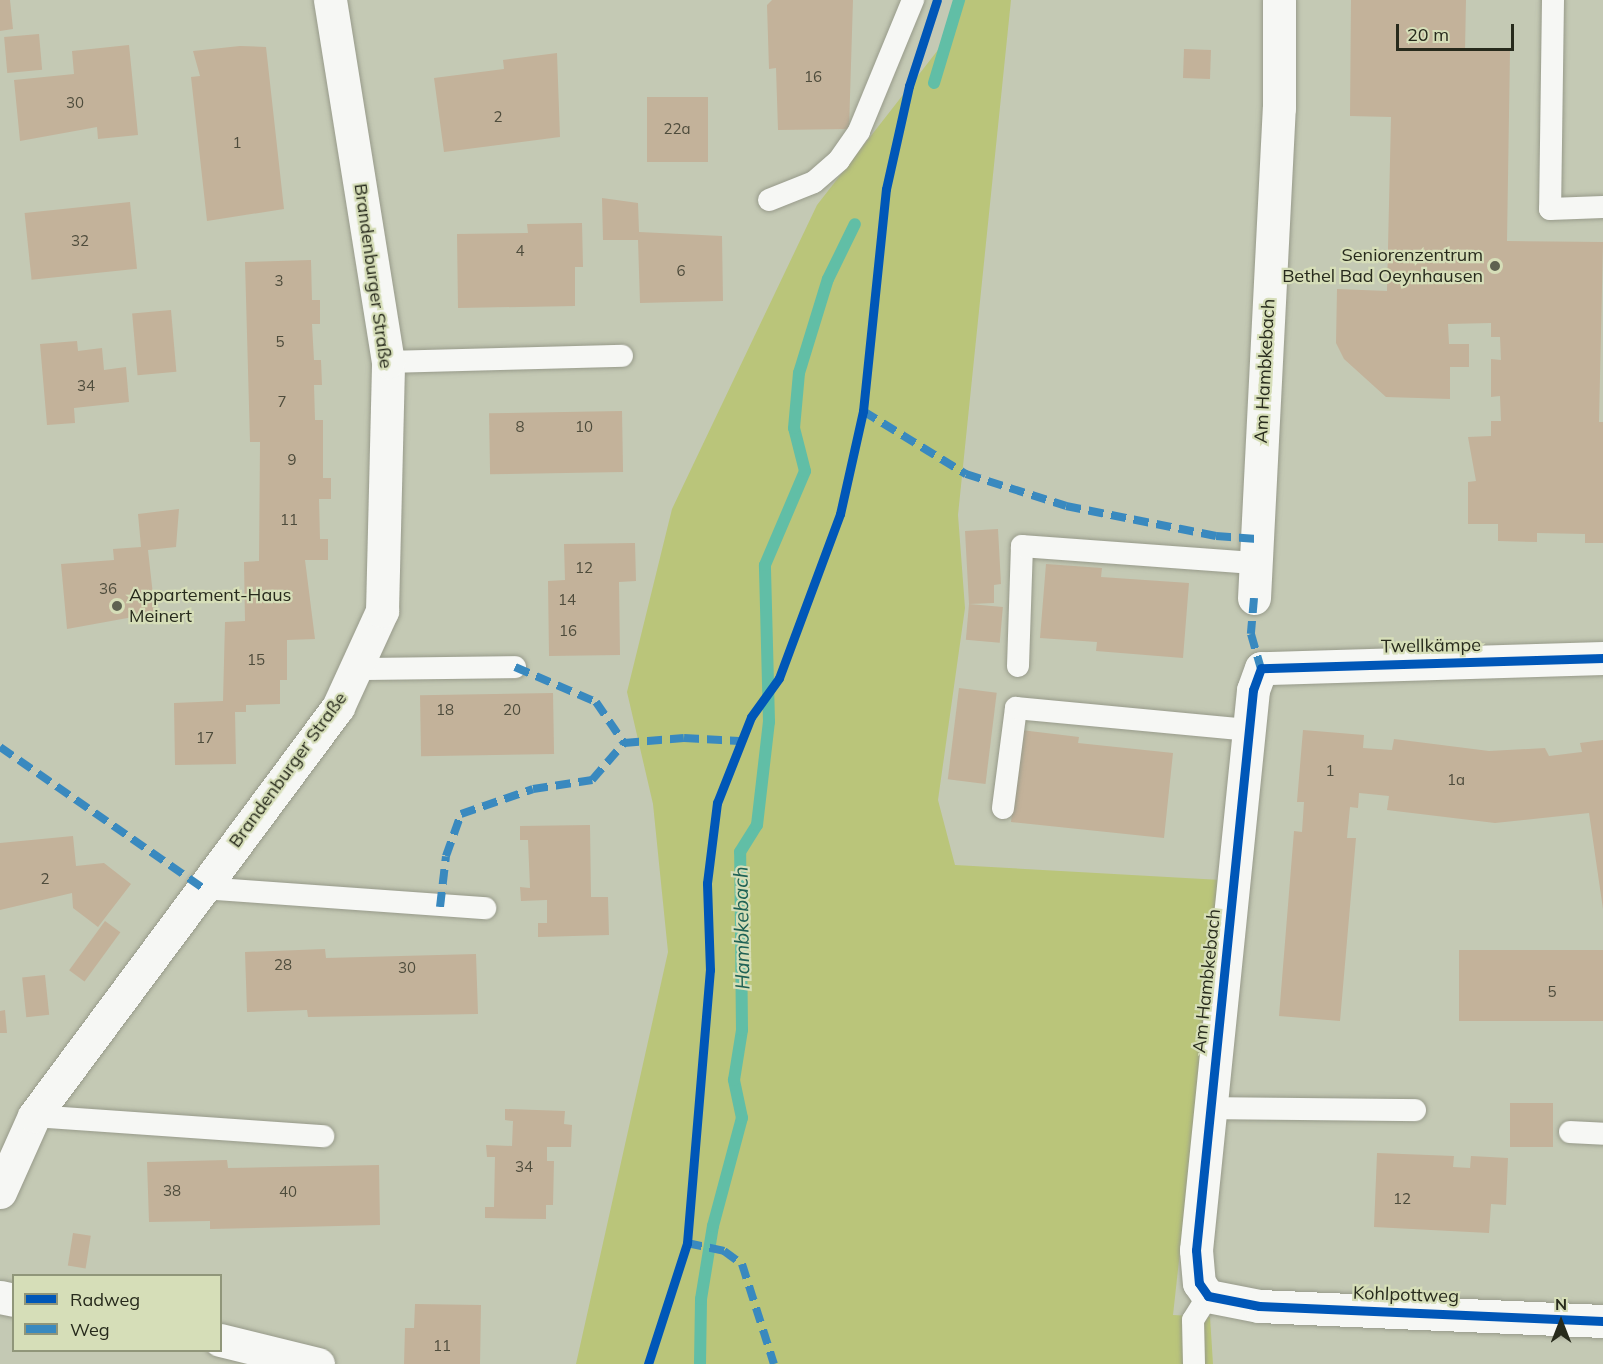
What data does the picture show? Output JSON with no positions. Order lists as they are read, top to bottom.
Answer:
{
  "streets": {
    "street": [
      "Brandenburger Straße",
      "Am Hambkebach",
      "Twellkämpe",
      "Kohlpottweg"
    ]
  },
  "crossings": [
    ["Am Hambkebach", "Twellkämpe"],
    ["Am Hambkebach", "Kohlpottweg"]
  ],
  "water": ["Hambkebach"],
  "places": ["Seniorenzentrum Bethel Bad Oeynhausen", "Appartement-Haus Meinert"],
  "house_numbers": [
    "16",
    "30",
    "2",
    "22a",
    "1",
    "32",
    "4",
    "6",
    "3",
    "5",
    "34",
    "7",
    "8",
    "10",
    "9",
    "11",
    "12",
    "36",
    "14",
    "16",
    "15",
    "18",
    "20",
    "17",
    "1",
    "1a",
    "2",
    "28",
    "30",
    "5",
    "34",
    "38",
    "40",
    "12",
    "11"
  ],
  "legend": ["Radweg", "Weg"],
  "scale_bar": "20 m",
  "north": "top"
}
